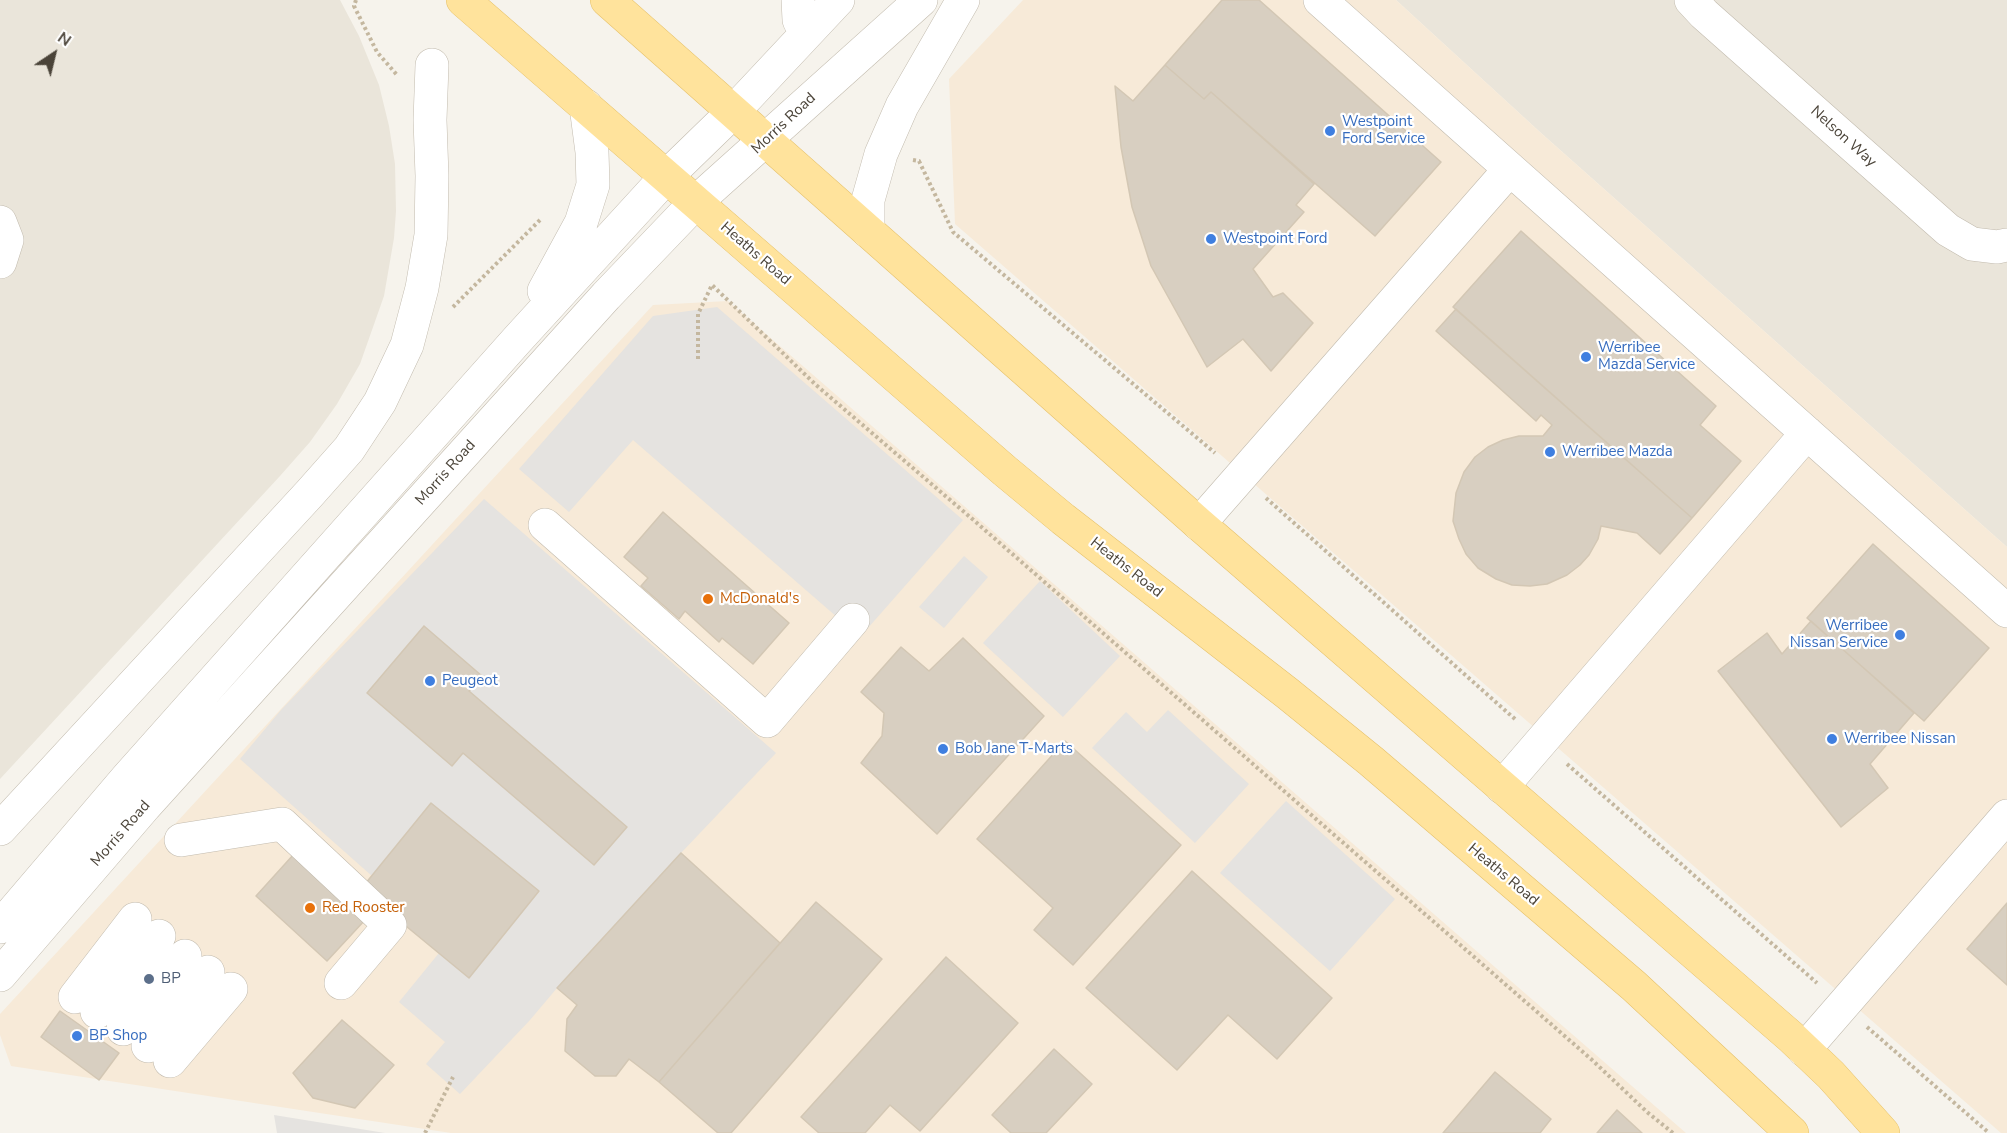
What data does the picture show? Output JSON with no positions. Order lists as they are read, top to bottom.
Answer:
{
  "streets": {
    "main road": ["Heaths Road"],
    "street": ["Morris Road", "Nelson Way"]
  },
  "crossings": [
    ["Morris Road", "Heaths Road"]
  ],
  "places": [
    "Westpoint Ford Service",
    "Westpoint Ford",
    "Werribee Mazda Service",
    "Werribee Mazda",
    "McDonald's",
    "Werribee Nissan Service",
    "Peugeot",
    "Werribee Nissan",
    "Bob Jane T-Marts",
    "Red Rooster",
    "BP",
    "BP Shop"
  ],
  "north": "top right"
}
